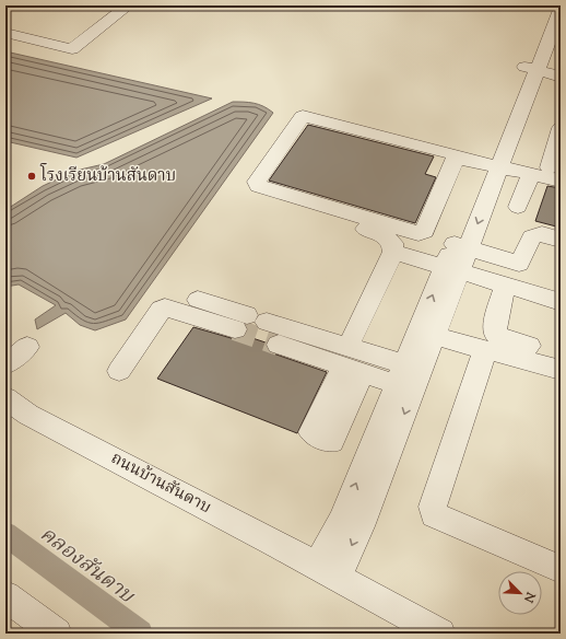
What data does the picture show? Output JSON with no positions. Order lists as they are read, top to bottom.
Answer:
{
  "streets": {
    "street": ["ถนนบ้านสันดาบ"]
  },
  "water": ["คลองสันดาบ"],
  "places": ["โรงเรียนบ้านสันดาบ"],
  "north": "bottom right"
}
